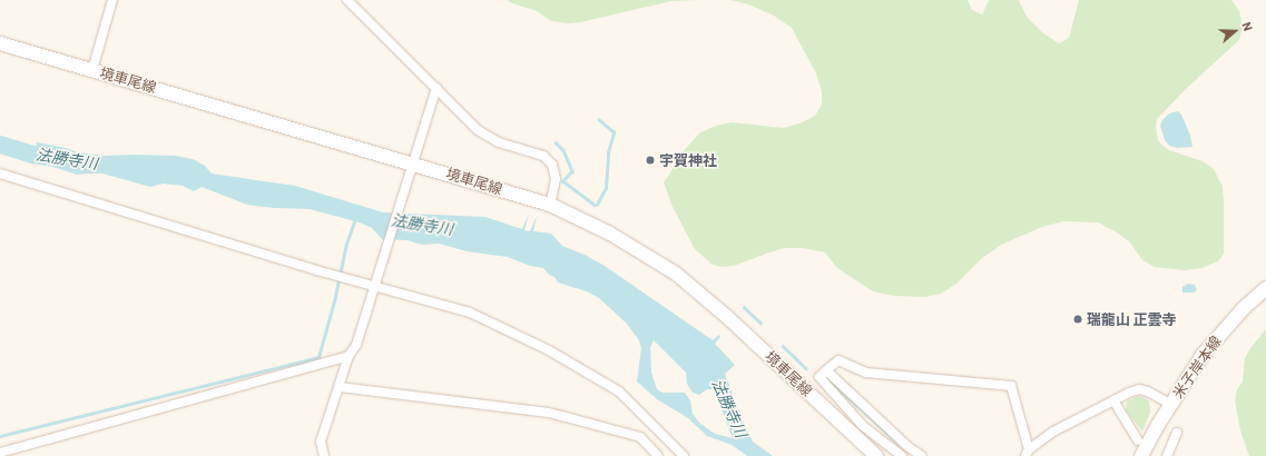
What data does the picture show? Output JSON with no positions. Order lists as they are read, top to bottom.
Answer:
{
  "streets": {
    "main road": ["境車尾線", "米子岸本線"]
  },
  "water": ["法勝寺川"],
  "places": ["宇賀神社", "瑞龍山 正雲寺"],
  "north": "right"
}
